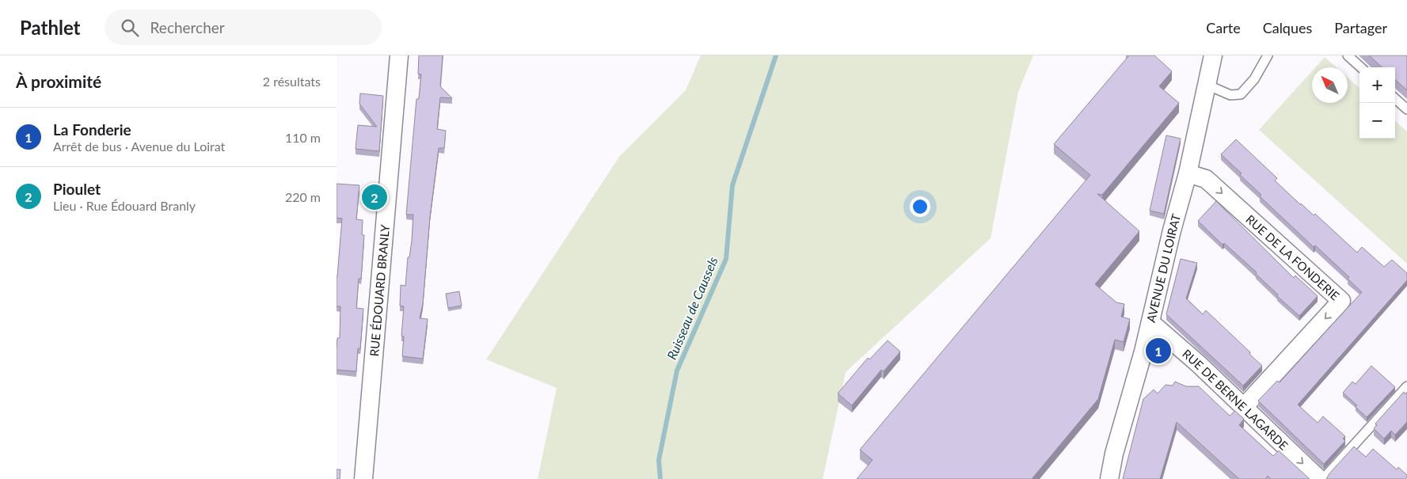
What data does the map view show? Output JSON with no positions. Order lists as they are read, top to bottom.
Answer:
{
  "streets": {
    "street": [
      "RUE DE LA FONDERIE",
      "AVENUE DU LOIRAT",
      "RUE ÉDOUARD BRANLY",
      "RUE DE BERNE LAGARDE"
    ]
  },
  "crossings": [
    ["RUE DE LA FONDERIE", "AVENUE DU LOIRAT"],
    ["RUE DE LA FONDERIE", "RUE DE BERNE LAGARDE"],
    ["AVENUE DU LOIRAT", "RUE DE BERNE LAGARDE"]
  ],
  "one_way": ["RUE DE BERNE LAGARDE"],
  "water": ["Ruisseau de Caussels"],
  "north": "top left",
  "page": {
    "header": "Pathlet",
    "search": "Rechercher",
    "nav": ["Carte", "Calques", "Partager"],
    "heading": ["À proximité", "2 résultats"],
    "map_buttons": ["+", "−"],
    "list": [
      {
        "mark": "1",
        "name": "La Fonderie",
        "note": "Arrêt de bus · Avenue du Loirat",
        "value": "110 m"
      },
      {
        "mark": "2",
        "name": "Pioulet",
        "note": "Lieu · Rue Édouard Branly",
        "value": "220 m"
      }
    ],
    "pins": ["2", "1"]
  }
}
